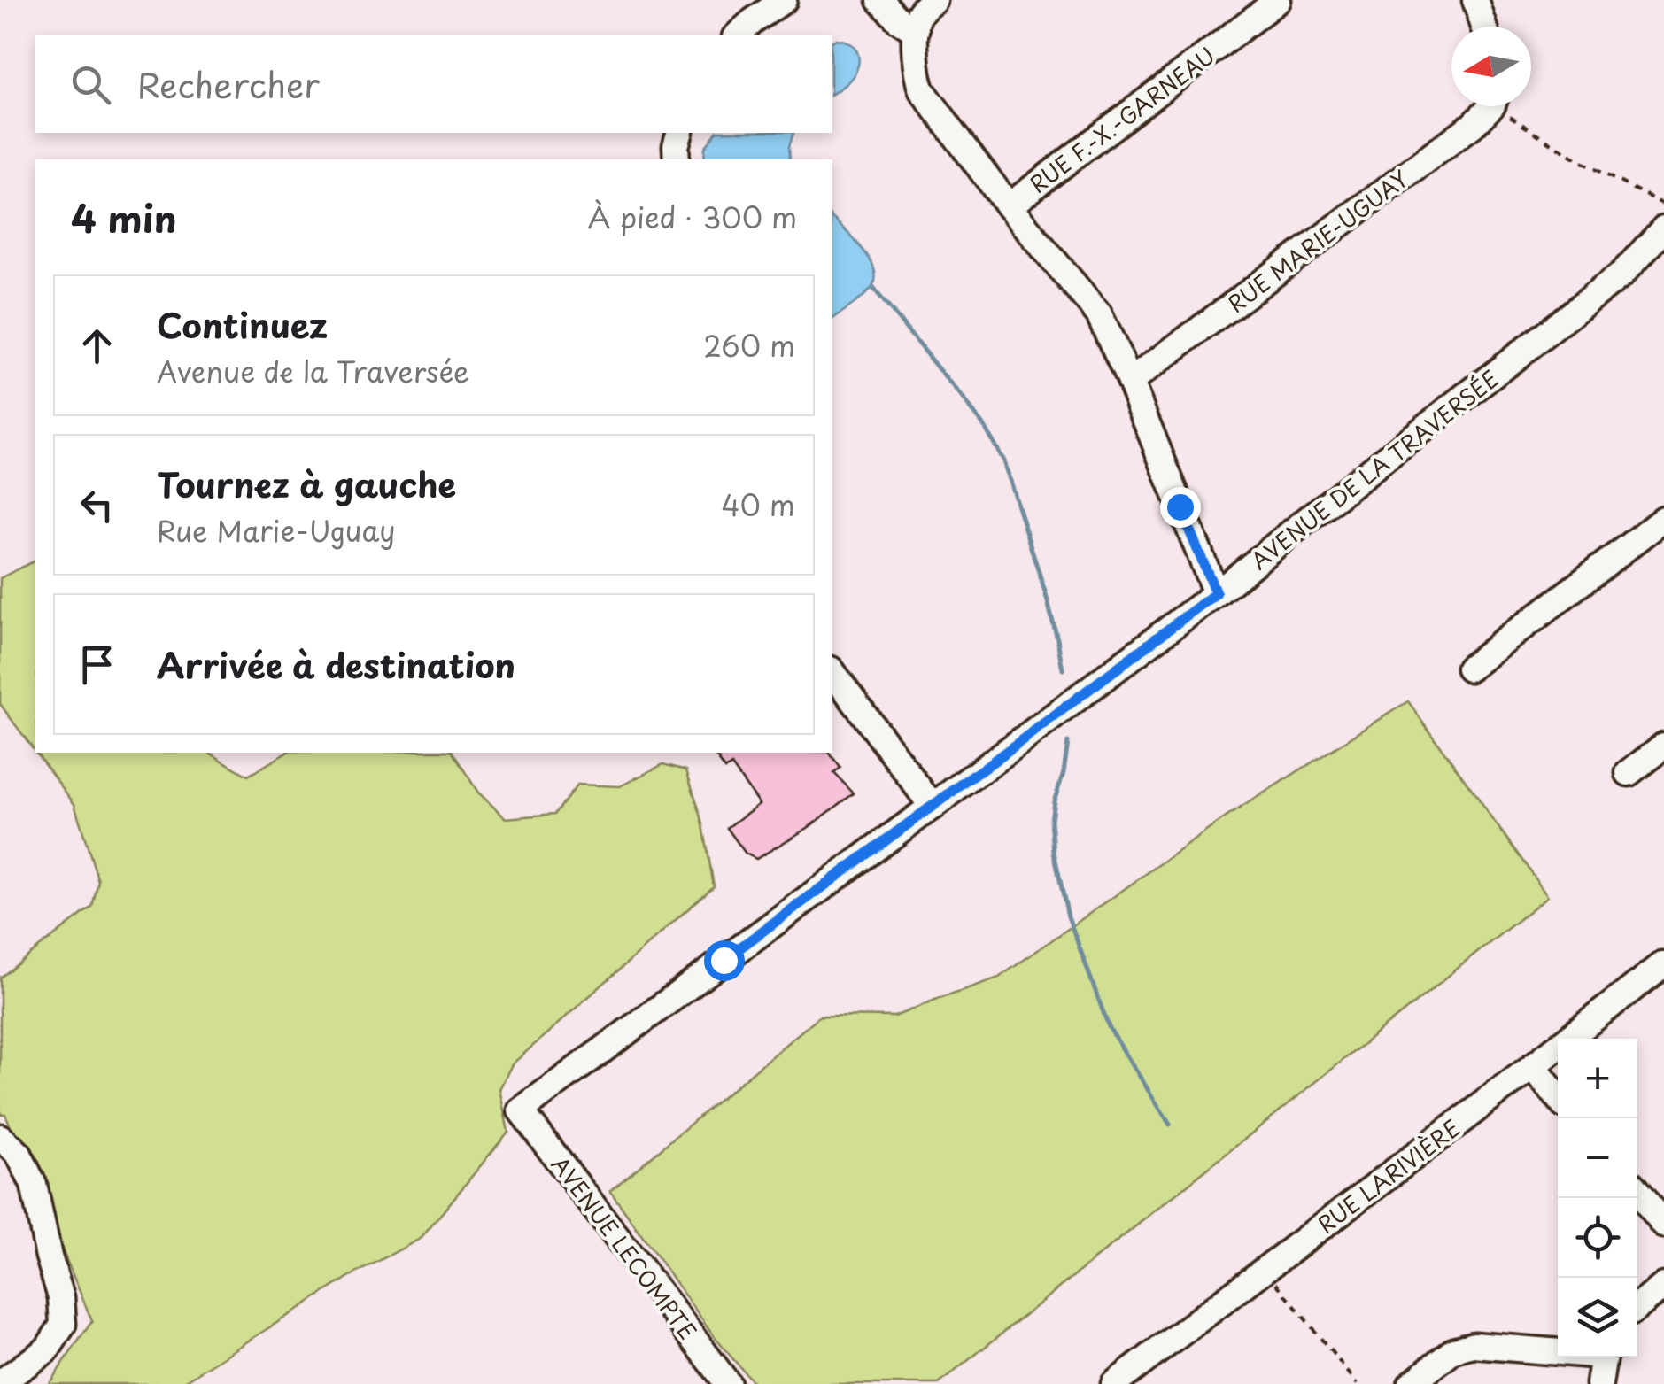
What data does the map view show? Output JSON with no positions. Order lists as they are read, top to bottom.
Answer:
{
  "streets": {
    "street": [
      "RUE F.-X.-GARNEAU",
      "RUE MARIE-UGUAY",
      "AVENUE DE LA TRAVERSÉE",
      "RUE LARIVIÈRE",
      "AVENUE LECOMPTE"
    ]
  },
  "crossings": [
    ["AVENUE DE LA TRAVERSÉE", "AVENUE LECOMPTE"]
  ],
  "north": "left",
  "page": {
    "search": "Rechercher",
    "heading": ["4 min", "À pied · 300 m"],
    "list": [
      ["Continuez", "Avenue de la Traversée", "260 m"],
      ["Tournez à gauche", "Rue Marie-Uguay", "40 m"],
      "Arrivée à destination"
    ],
    "map_buttons": ["+", "−"]
  }
}
